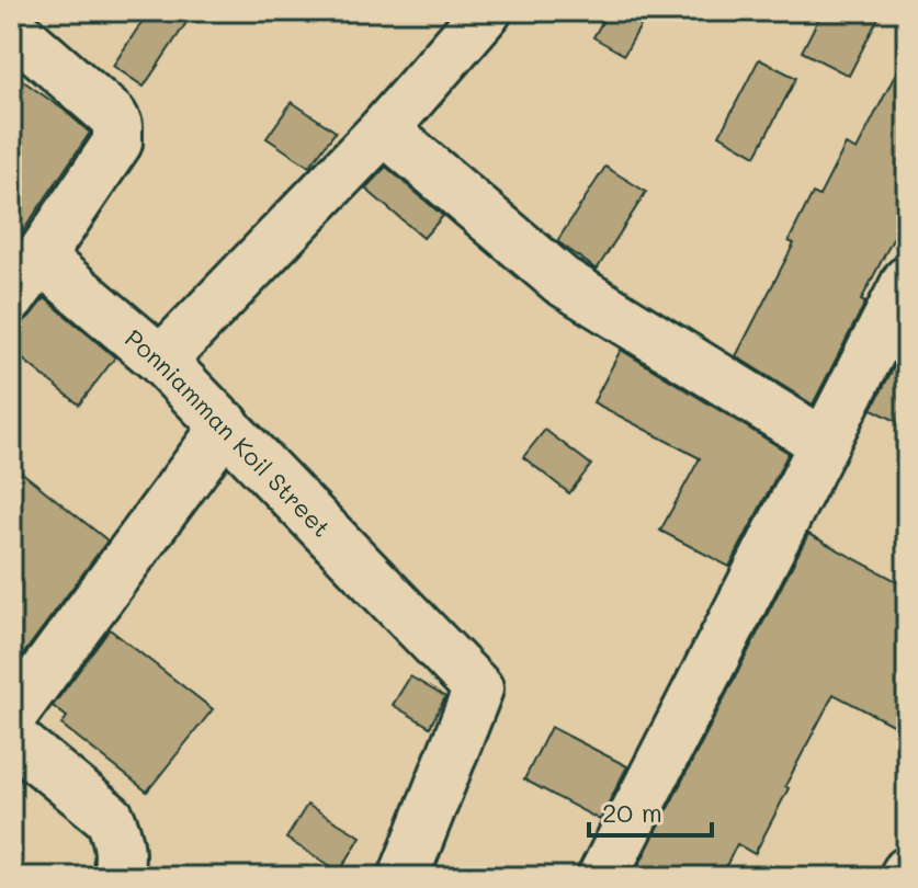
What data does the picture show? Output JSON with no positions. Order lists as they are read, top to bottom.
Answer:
{
  "streets": {
    "street": ["Ponniamman Koil Street"]
  },
  "scale_bar": "20 m"
}
